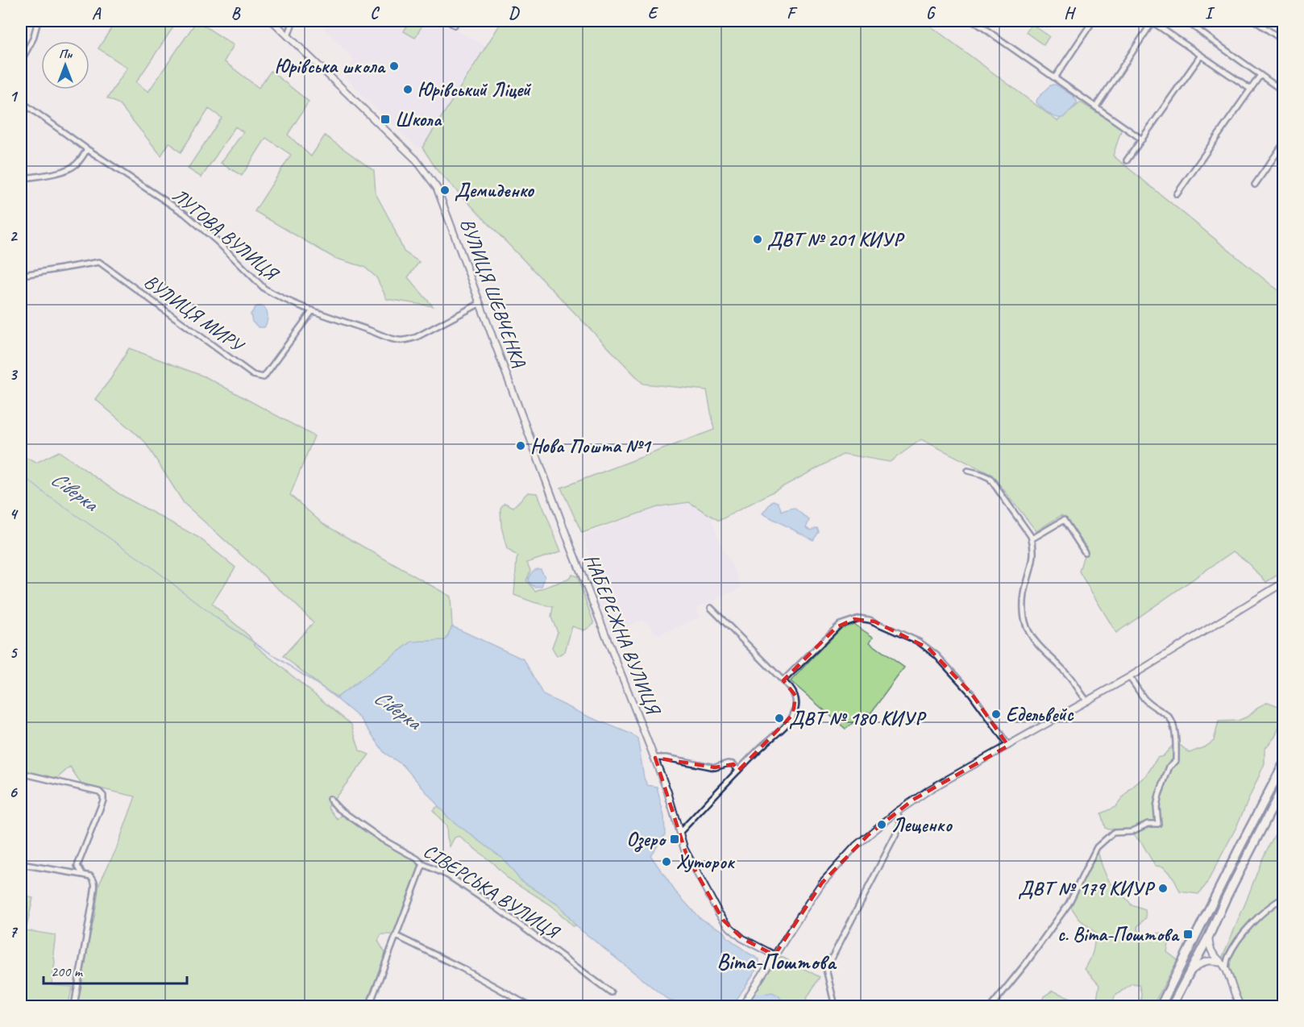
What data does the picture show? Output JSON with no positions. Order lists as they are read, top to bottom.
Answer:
{
  "streets": {
    "street": [
      "ЛУГОВА ВУЛИЦЯ",
      "ВУЛИЦЯ ШЕВЧЕНКА",
      "ВУЛИЦЯ МИРУ",
      "НАБЕРЕЖНА ВУЛИЦЯ",
      "СІВЕРСЬКА ВУЛИЦЯ"
    ]
  },
  "crossings": [
    ["ЛУГОВА ВУЛИЦЯ", "ВУЛИЦЯ ШЕВЧЕНКА"],
    ["ЛУГОВА ВУЛИЦЯ", "ВУЛИЦЯ МИРУ"],
    ["ВУЛИЦЯ ШЕВЧЕНКА", "НАБЕРЕЖНА ВУЛИЦЯ"]
  ],
  "districts": ["Віта-Поштова"],
  "water": ["Сіверка"],
  "places": {
    "other": [
      "Юрівська школа",
      "Юрівський Ліцей",
      "Демиденко",
      "ДВТ № 201 КИУР",
      "Нова Пошта №1",
      "Едельвейс",
      "ДВТ № 180 КИУР",
      "Лещенко",
      "Хуторок",
      "ДВТ № 179 КИУР"
    ],
    "transit": ["Школа", "Озеро", "с. Віта-Поштова"]
  },
  "scale_bar": "200 m",
  "north": "top",
  "grid": {
    "columns": [
      "A",
      "B",
      "C",
      "D",
      "E",
      "F",
      "G",
      "H",
      "I"
    ],
    "rows": [
      "1",
      "2",
      "3",
      "4",
      "5",
      "6",
      "7"
    ]
  }
}
